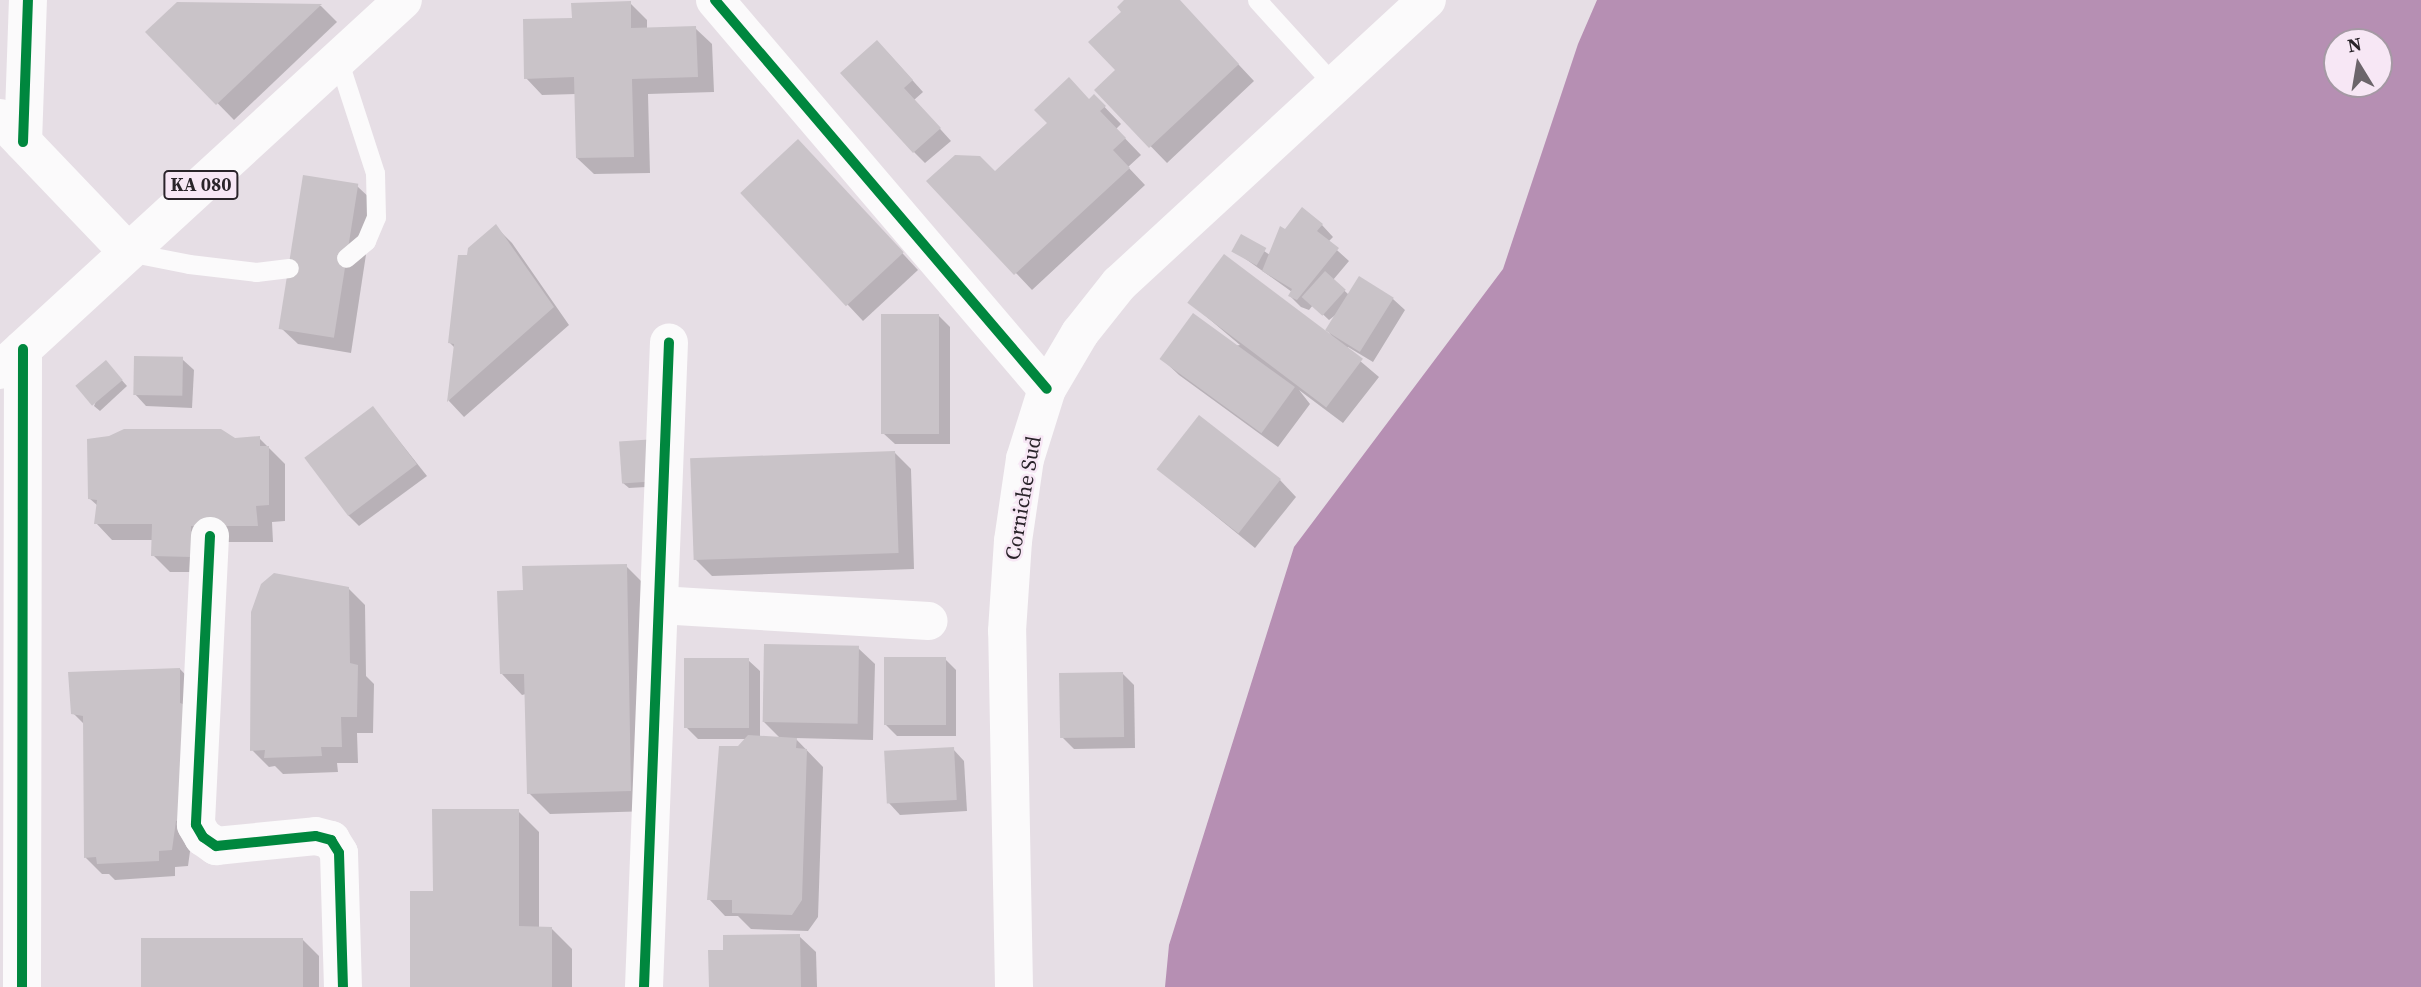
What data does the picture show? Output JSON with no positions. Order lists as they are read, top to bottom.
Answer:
{
  "streets": {
    "street": ["KA 080", "Corniche Sud"]
  },
  "north": "top"
}
